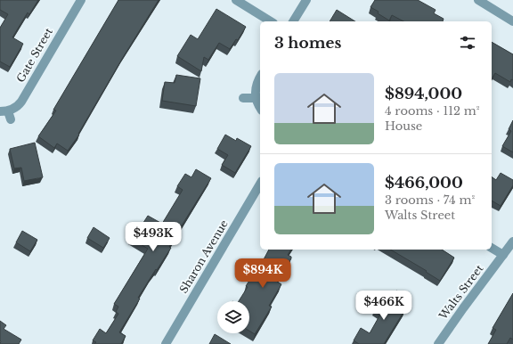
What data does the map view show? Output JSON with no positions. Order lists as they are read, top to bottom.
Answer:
{
  "streets": {
    "street": ["Gate Street", "Sharon Avenue", "Walts Street"]
  },
  "page": {
    "heading": "3 homes",
    "list": [
      {
        "name": "$894,000",
        "note": "4 rooms · 112 m² · House"
      },
      {
        "name": "$466,000",
        "note": "3 rooms · 74 m² · Walts Street"
      }
    ],
    "price": ["$493K", "$894K", "$466K"]
  }
}
